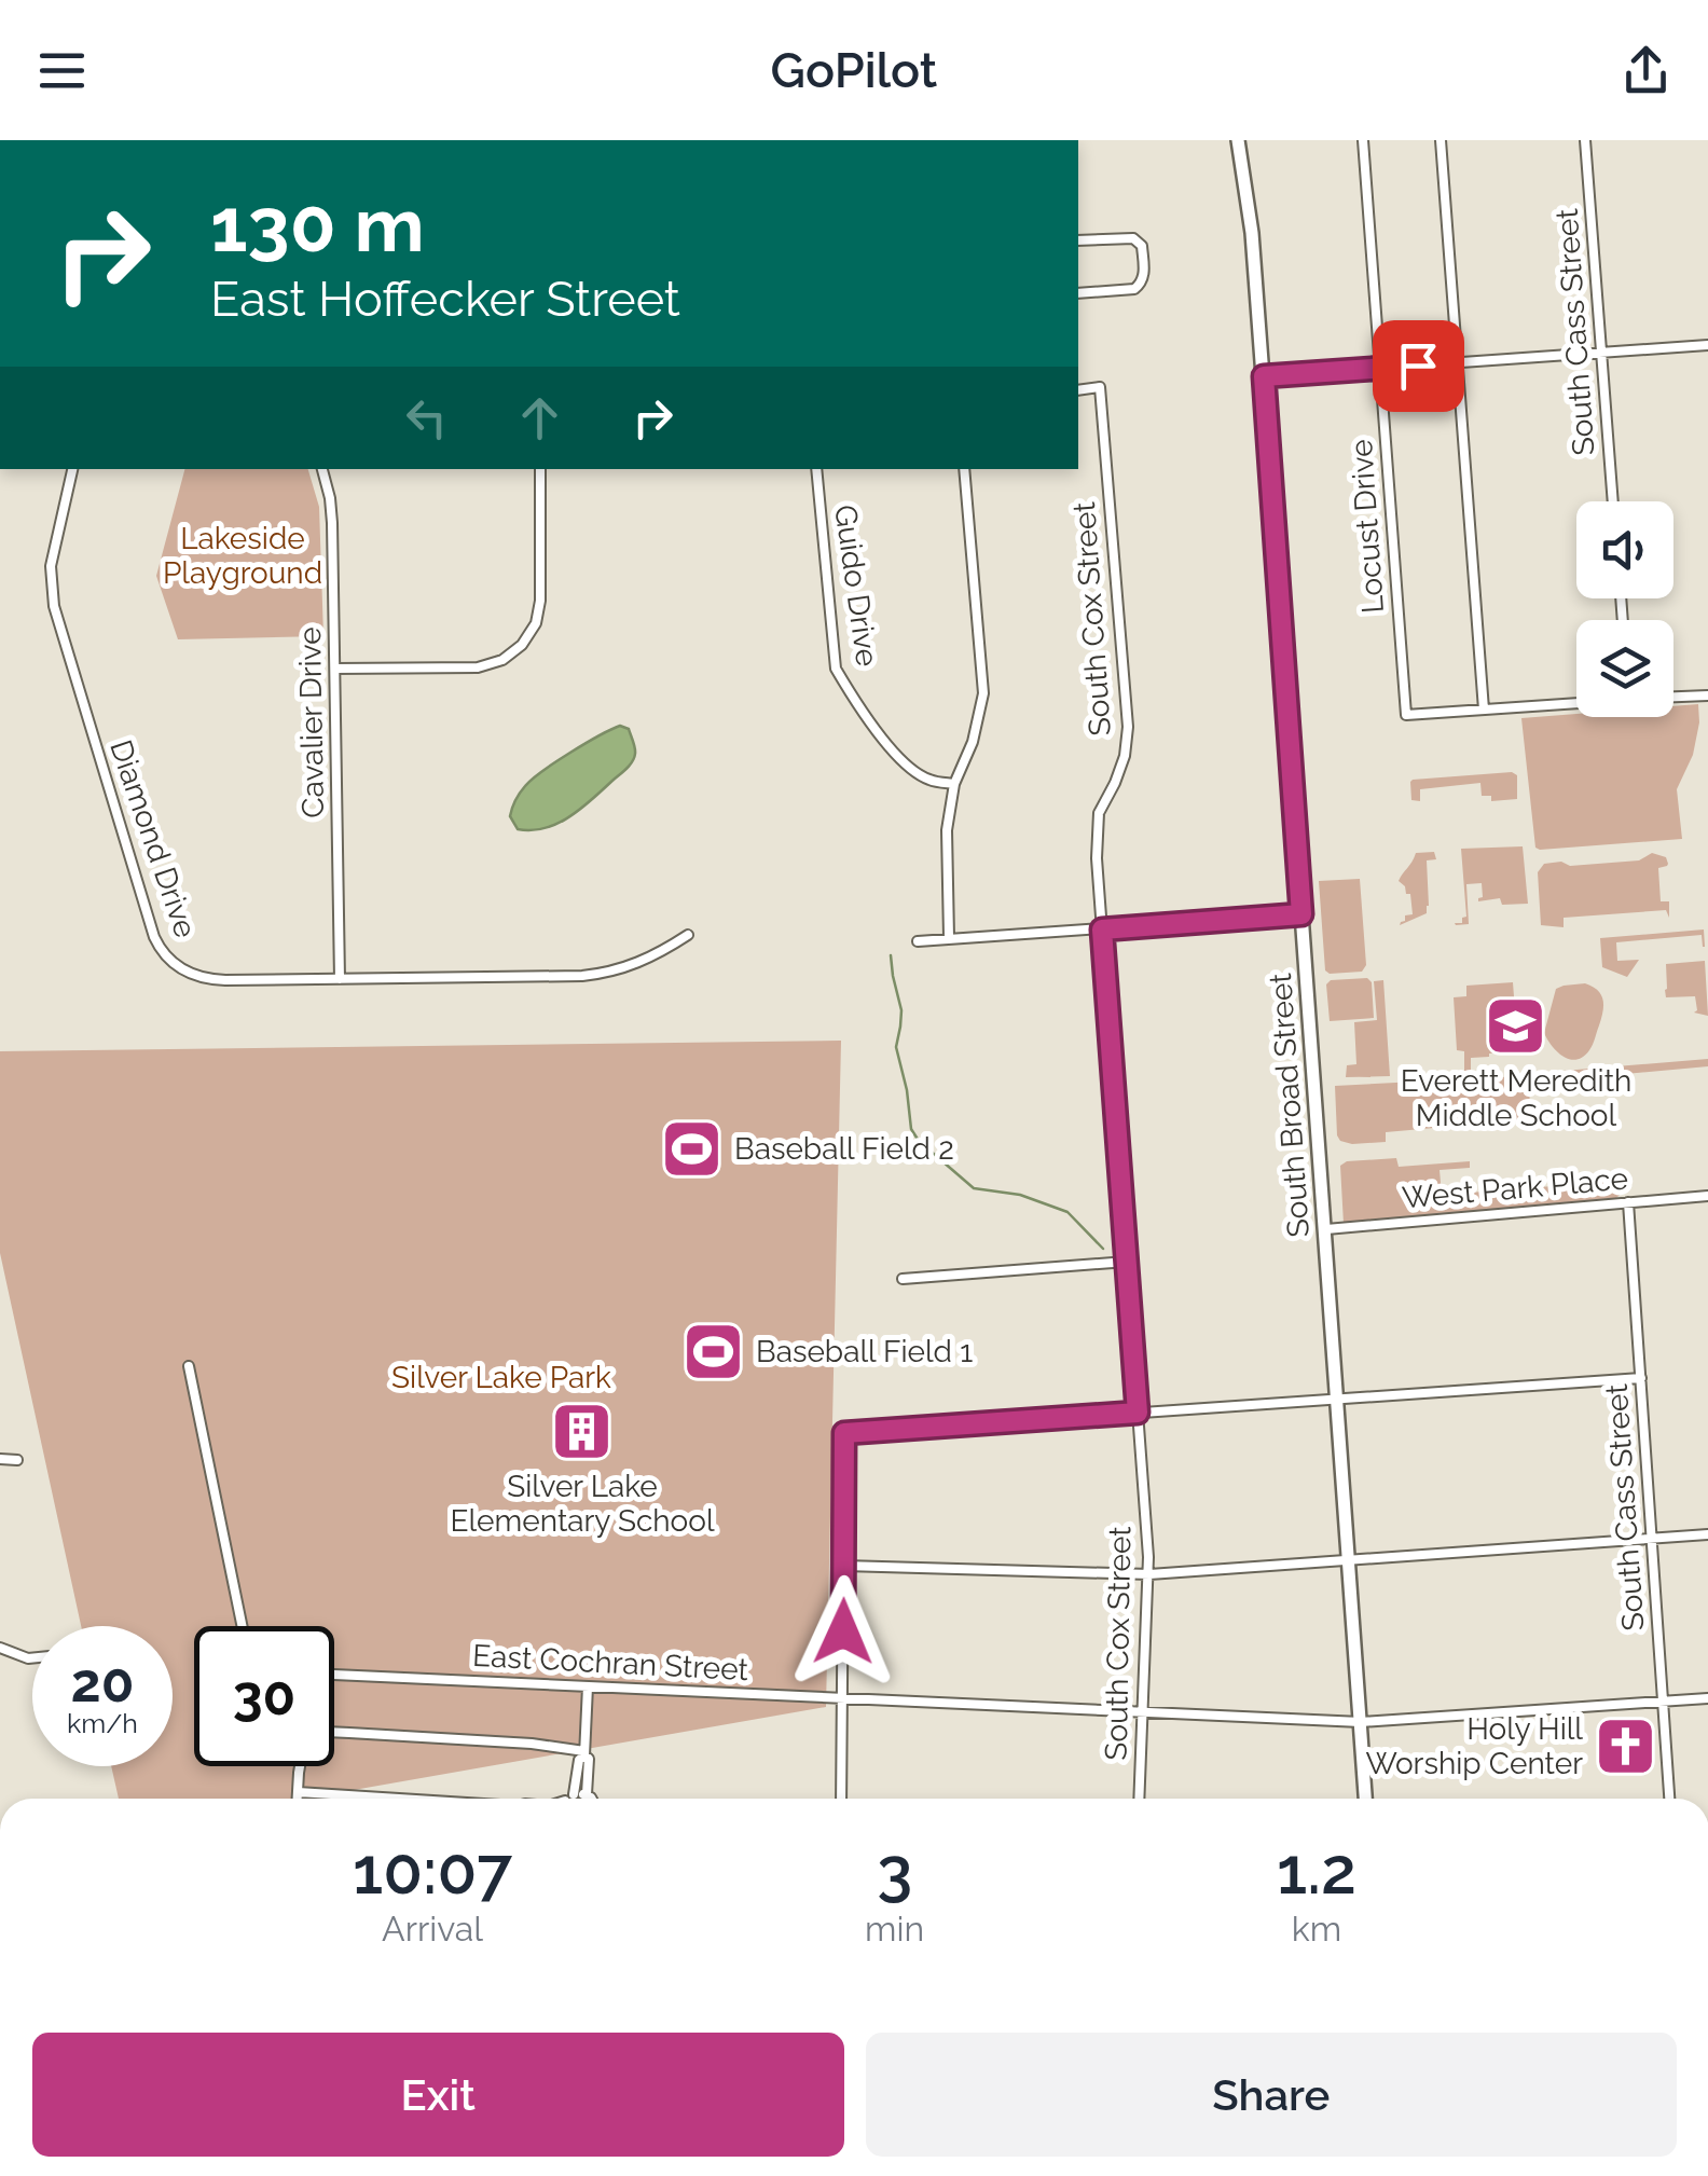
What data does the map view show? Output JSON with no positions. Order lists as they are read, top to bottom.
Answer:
{
  "streets": {
    "main road": ["South Broad Street"],
    "street": [
      "South Cass Street",
      "Locust Drive",
      "Guido Drive",
      "South Cox Street",
      "Cavalier Drive",
      "Diamond Drive",
      "West Park Place",
      "East Cochran Street"
    ]
  },
  "crossings": [
    ["South Cass Street", "West Park Place"],
    ["South Cass Street", "East Cochran Street"],
    ["South Cox Street", "East Cochran Street"],
    ["Cavalier Drive", "Diamond Drive"],
    ["South Broad Street", "West Park Place"],
    ["South Broad Street", "East Cochran Street"]
  ],
  "parks": ["Lakeside Playground", "Silver Lake Park"],
  "places": {
    "school or university": ["Everett Meredith Middle School"],
    "sports": ["Baseball Field 2", "Baseball Field 1"],
    "building": ["Silver Lake Elementary School"],
    "church": ["Holy Hill Worship Center"]
  },
  "page": {
    "header": "GoPilot",
    "turn": ["130 m", "East Hoffecker Street"],
    "speed": "20 km/h",
    "limit": "30",
    "eta": [
      "10:07",
      "Arrival",
      "3",
      "min",
      "1.2",
      "km"
    ],
    "buttons": ["Exit", "Share"]
  }
}
